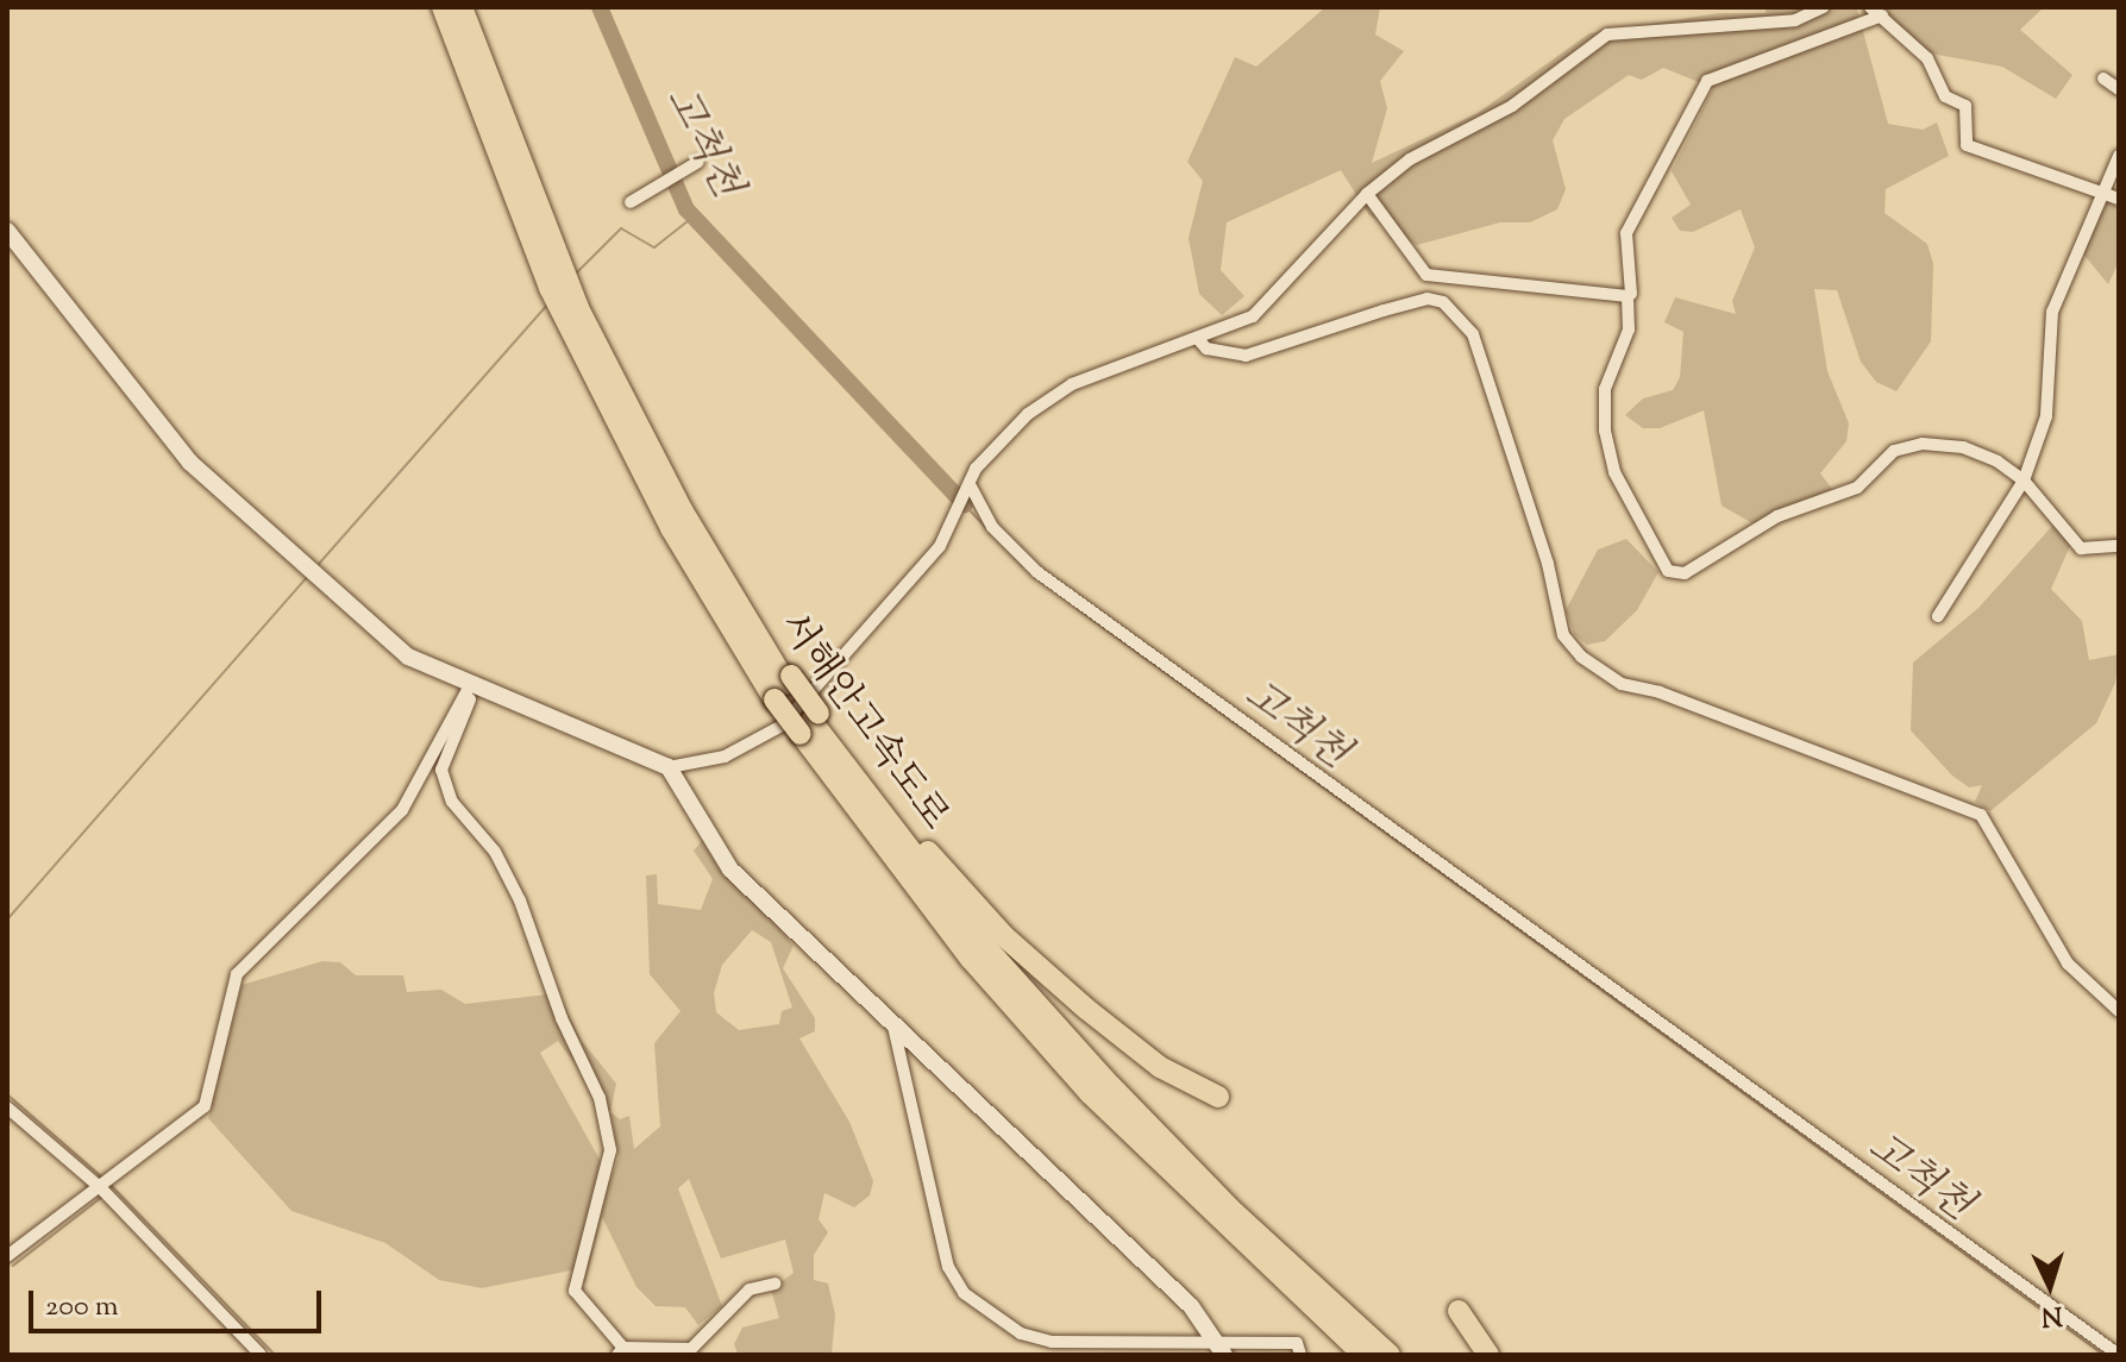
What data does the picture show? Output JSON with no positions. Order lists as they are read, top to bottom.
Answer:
{
  "streets": {
    "highway": ["서해안고속도로"]
  },
  "water": ["고척천"],
  "scale_bar": "200 m",
  "north": "bottom"
}
